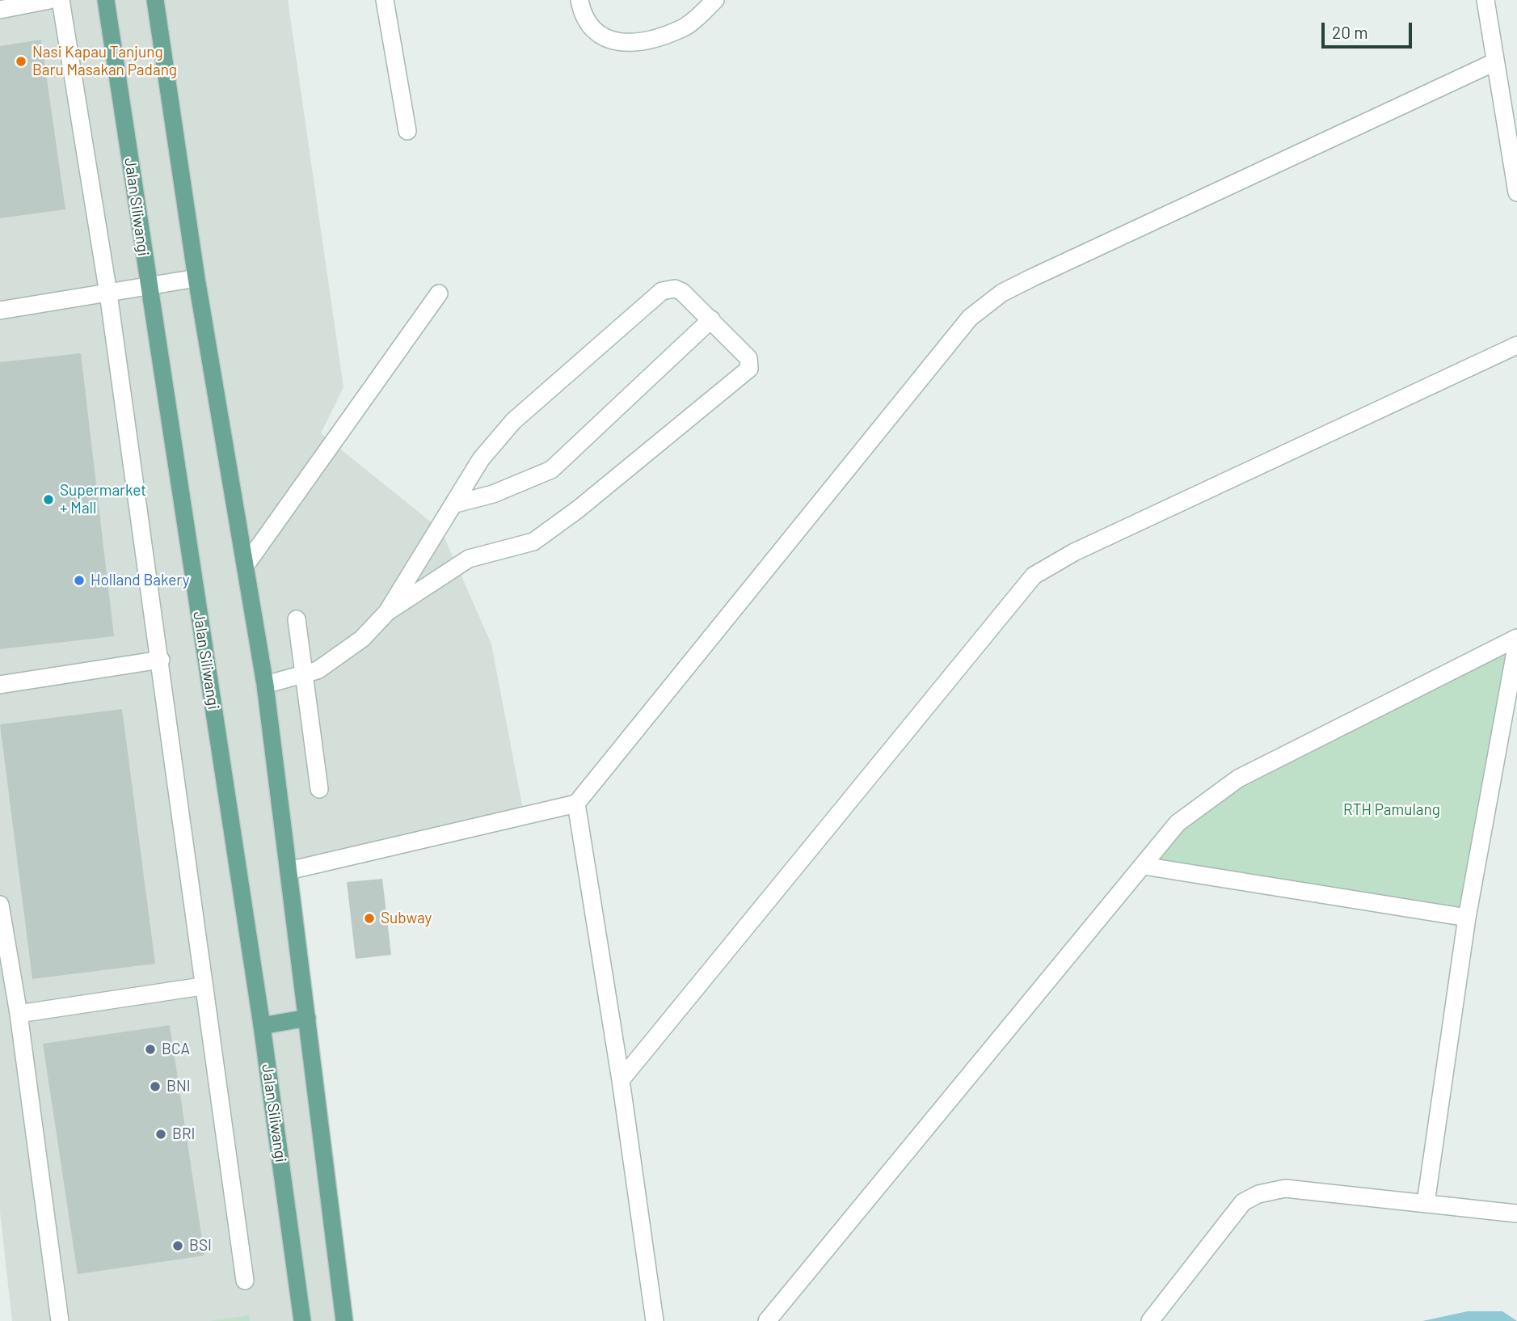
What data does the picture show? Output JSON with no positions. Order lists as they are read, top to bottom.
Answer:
{
  "streets": {
    "main road": ["Jalan Siliwangi"]
  },
  "parks": ["RTH Pamulang"],
  "places": [
    "Nasi Kapau Tanjung Baru Masakan Padang",
    "Supermarket + Mall",
    "Holland Bakery",
    "Subway",
    "BCA",
    "BNI",
    "BRI",
    "BSI"
  ],
  "scale_bar": "20 m"
}
